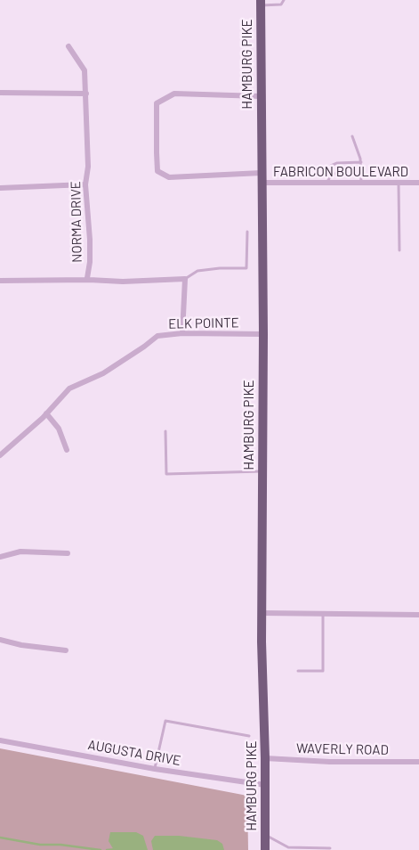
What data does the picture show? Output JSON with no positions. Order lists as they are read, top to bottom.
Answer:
{
  "streets": {
    "main road": ["HAMBURG PIKE"],
    "street": [
      "FABRICON BOULEVARD",
      "NORMA DRIVE",
      "ELK POINTE",
      "WAVERLY ROAD",
      "AUGUSTA DRIVE"
    ]
  },
  "crossings": [
    ["HAMBURG PIKE", "FABRICON BOULEVARD"],
    ["HAMBURG PIKE", "ELK POINTE"],
    ["HAMBURG PIKE", "WAVERLY ROAD"],
    ["HAMBURG PIKE", "AUGUSTA DRIVE"]
  ]
}
